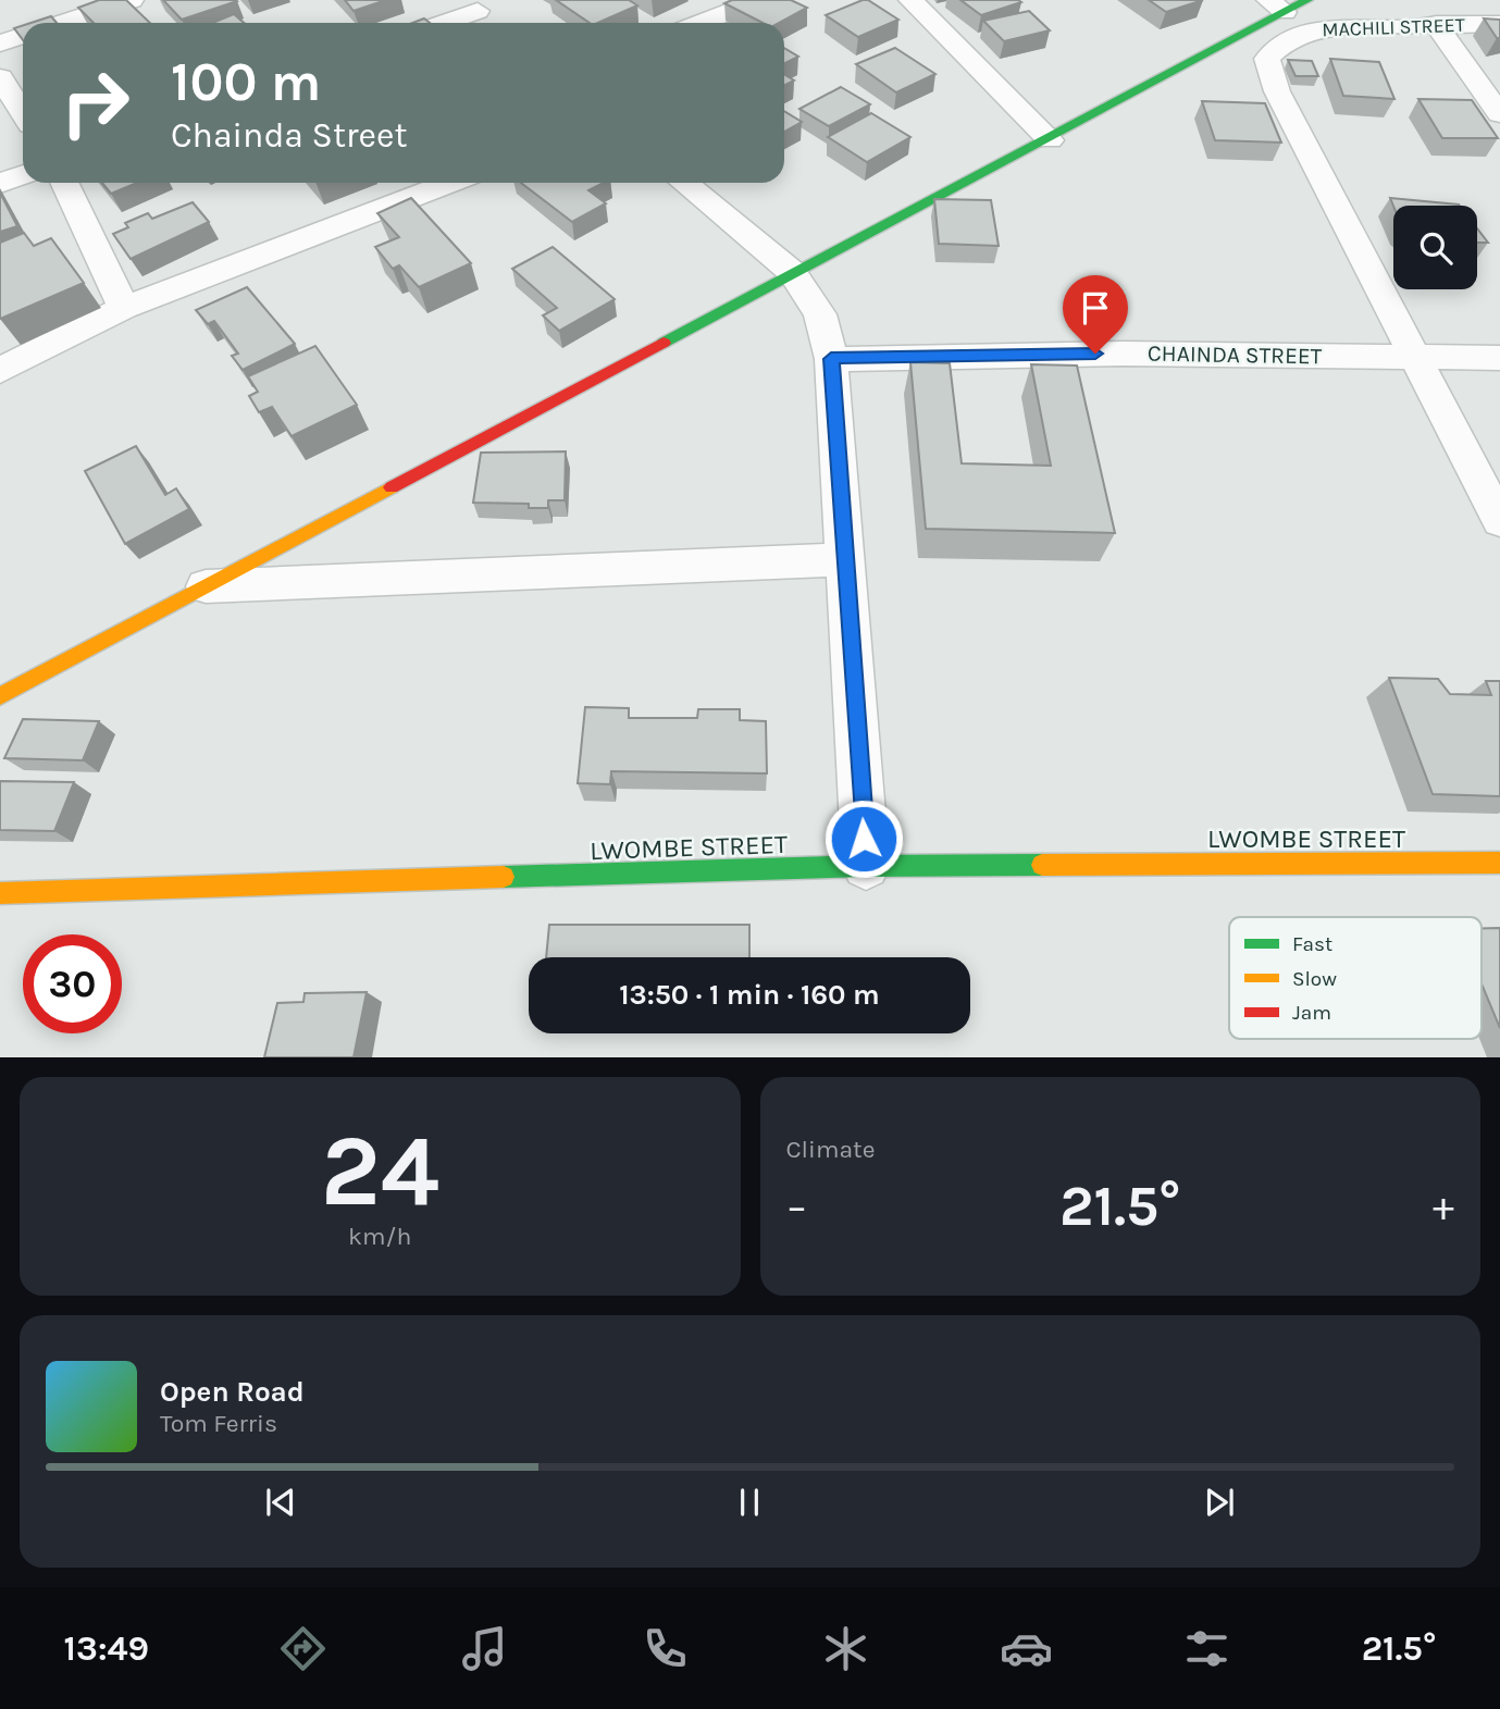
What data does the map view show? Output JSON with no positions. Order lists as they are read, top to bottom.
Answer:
{
  "streets": {
    "street": ["MACHILI STREET", "CHAINDA STREET", "LWOMBE STREET"]
  },
  "legend": ["Fast", "Slow", "Jam"],
  "page": {
    "turn": ["100 m", "Chainda Street"],
    "limit": "30",
    "trip": "13:50 · 1 min · 160 m",
    "tile": [
      ["24", "km/h"],
      "Climate"
    ],
    "heat": ["−", "21.5°", "+"],
    "song": ["Open Road", "Tom Ferris"],
    "tabs": ["13:49", "21.5°"]
  }
}
